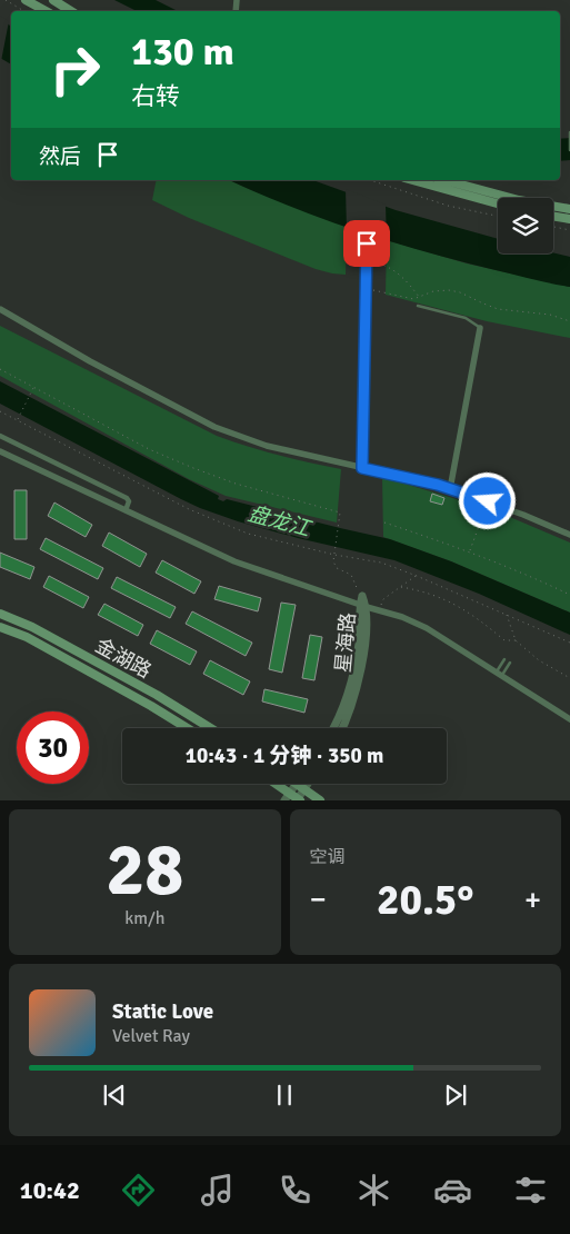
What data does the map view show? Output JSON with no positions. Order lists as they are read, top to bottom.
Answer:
{
  "streets": {
    "main road": ["金湖路"],
    "street": ["星海路"]
  },
  "water": ["盘龙江"],
  "page": {
    "turn": ["130 m", "右转"],
    "then": "然后",
    "limit": "30",
    "trip": "10:43 · 1 分钟 · 350 m",
    "tile": [
      ["28", "km/h"],
      "空调"
    ],
    "heat": ["−", "20.5°", "+"],
    "song": ["Static Love", "Velvet Ray"],
    "tabs": "10:42"
  }
}
